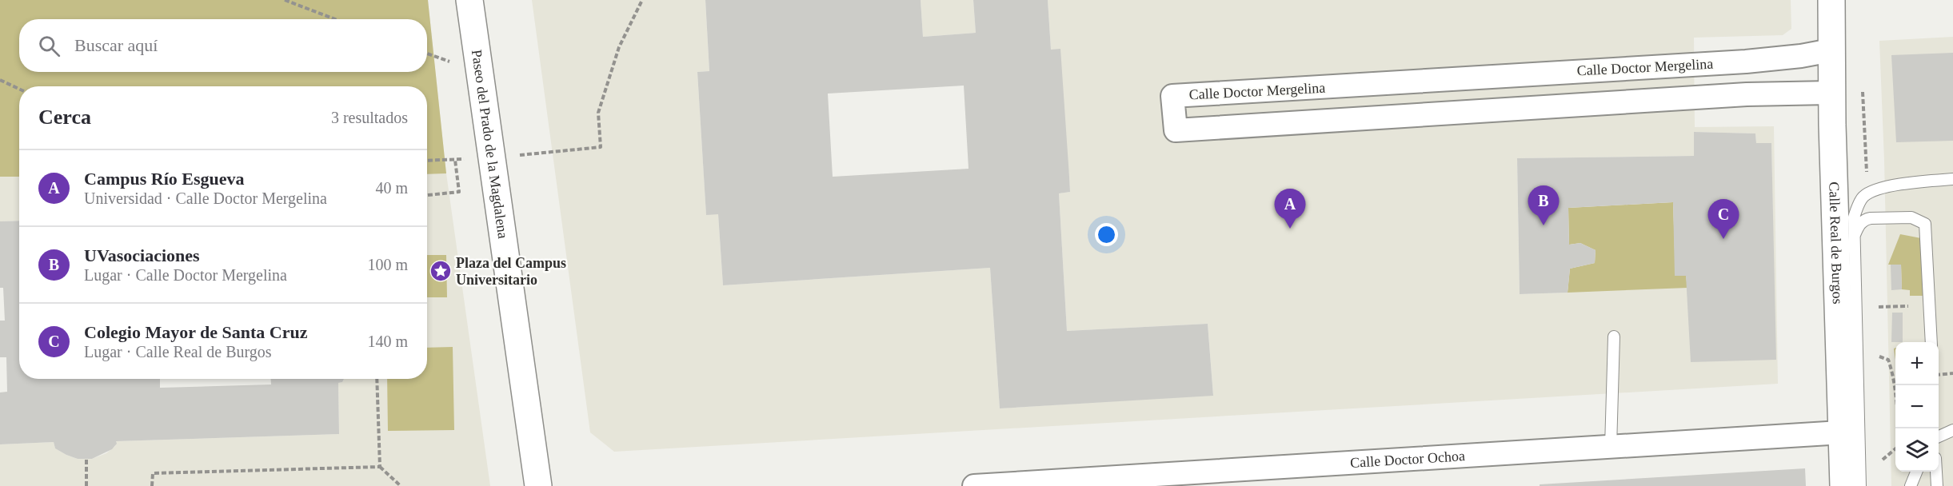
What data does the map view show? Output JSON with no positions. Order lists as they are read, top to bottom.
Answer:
{
  "streets": {
    "street": [
      "Calle Doctor Mergelina",
      "Paseo del Prado de la Magdalena",
      "Calle Real de Burgos",
      "Calle Doctor Ochoa"
    ]
  },
  "crossings": [
    ["Calle Doctor Mergelina", "Calle Real de Burgos"],
    ["Calle Real de Burgos", "Calle Doctor Ochoa"]
  ],
  "places": {
    "place": ["Plaza del Campus Universitario"]
  },
  "page": {
    "search": "Buscar aquí",
    "heading": ["Cerca", "3 resultados"],
    "list": [
      {
        "mark": "A",
        "name": "Campus Río Esgueva",
        "note": "Universidad · Calle Doctor Mergelina",
        "value": "40 m"
      },
      {
        "mark": "B",
        "name": "UVasociaciones",
        "note": "Lugar · Calle Doctor Mergelina",
        "value": "100 m"
      },
      {
        "mark": "C",
        "name": "Colegio Mayor de Santa Cruz",
        "note": "Lugar · Calle Real de Burgos",
        "value": "140 m"
      }
    ],
    "pins": ["B", "A", "C"],
    "map_buttons": ["+", "−"]
  }
}
